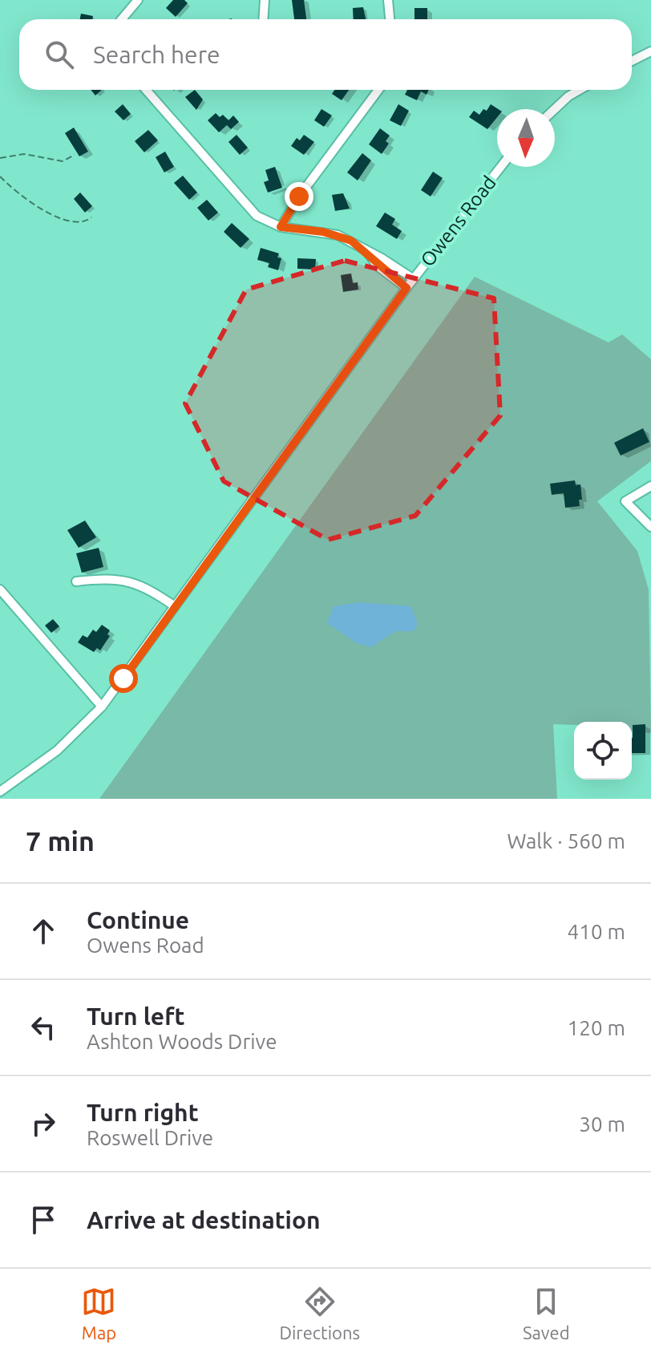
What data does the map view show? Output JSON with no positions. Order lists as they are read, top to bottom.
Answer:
{
  "streets": {
    "street": ["Owens Road"]
  },
  "north": "bottom",
  "page": {
    "search": "Search here",
    "heading": ["7 min", "Walk · 560 m"],
    "list": [
      ["Continue", "Owens Road", "410 m"],
      ["Turn left", "Ashton Woods Drive", "120 m"],
      ["Turn right", "Roswell Drive", "30 m"],
      "Arrive at destination"
    ],
    "nav": ["Map", "Directions", "Saved"]
  }
}
